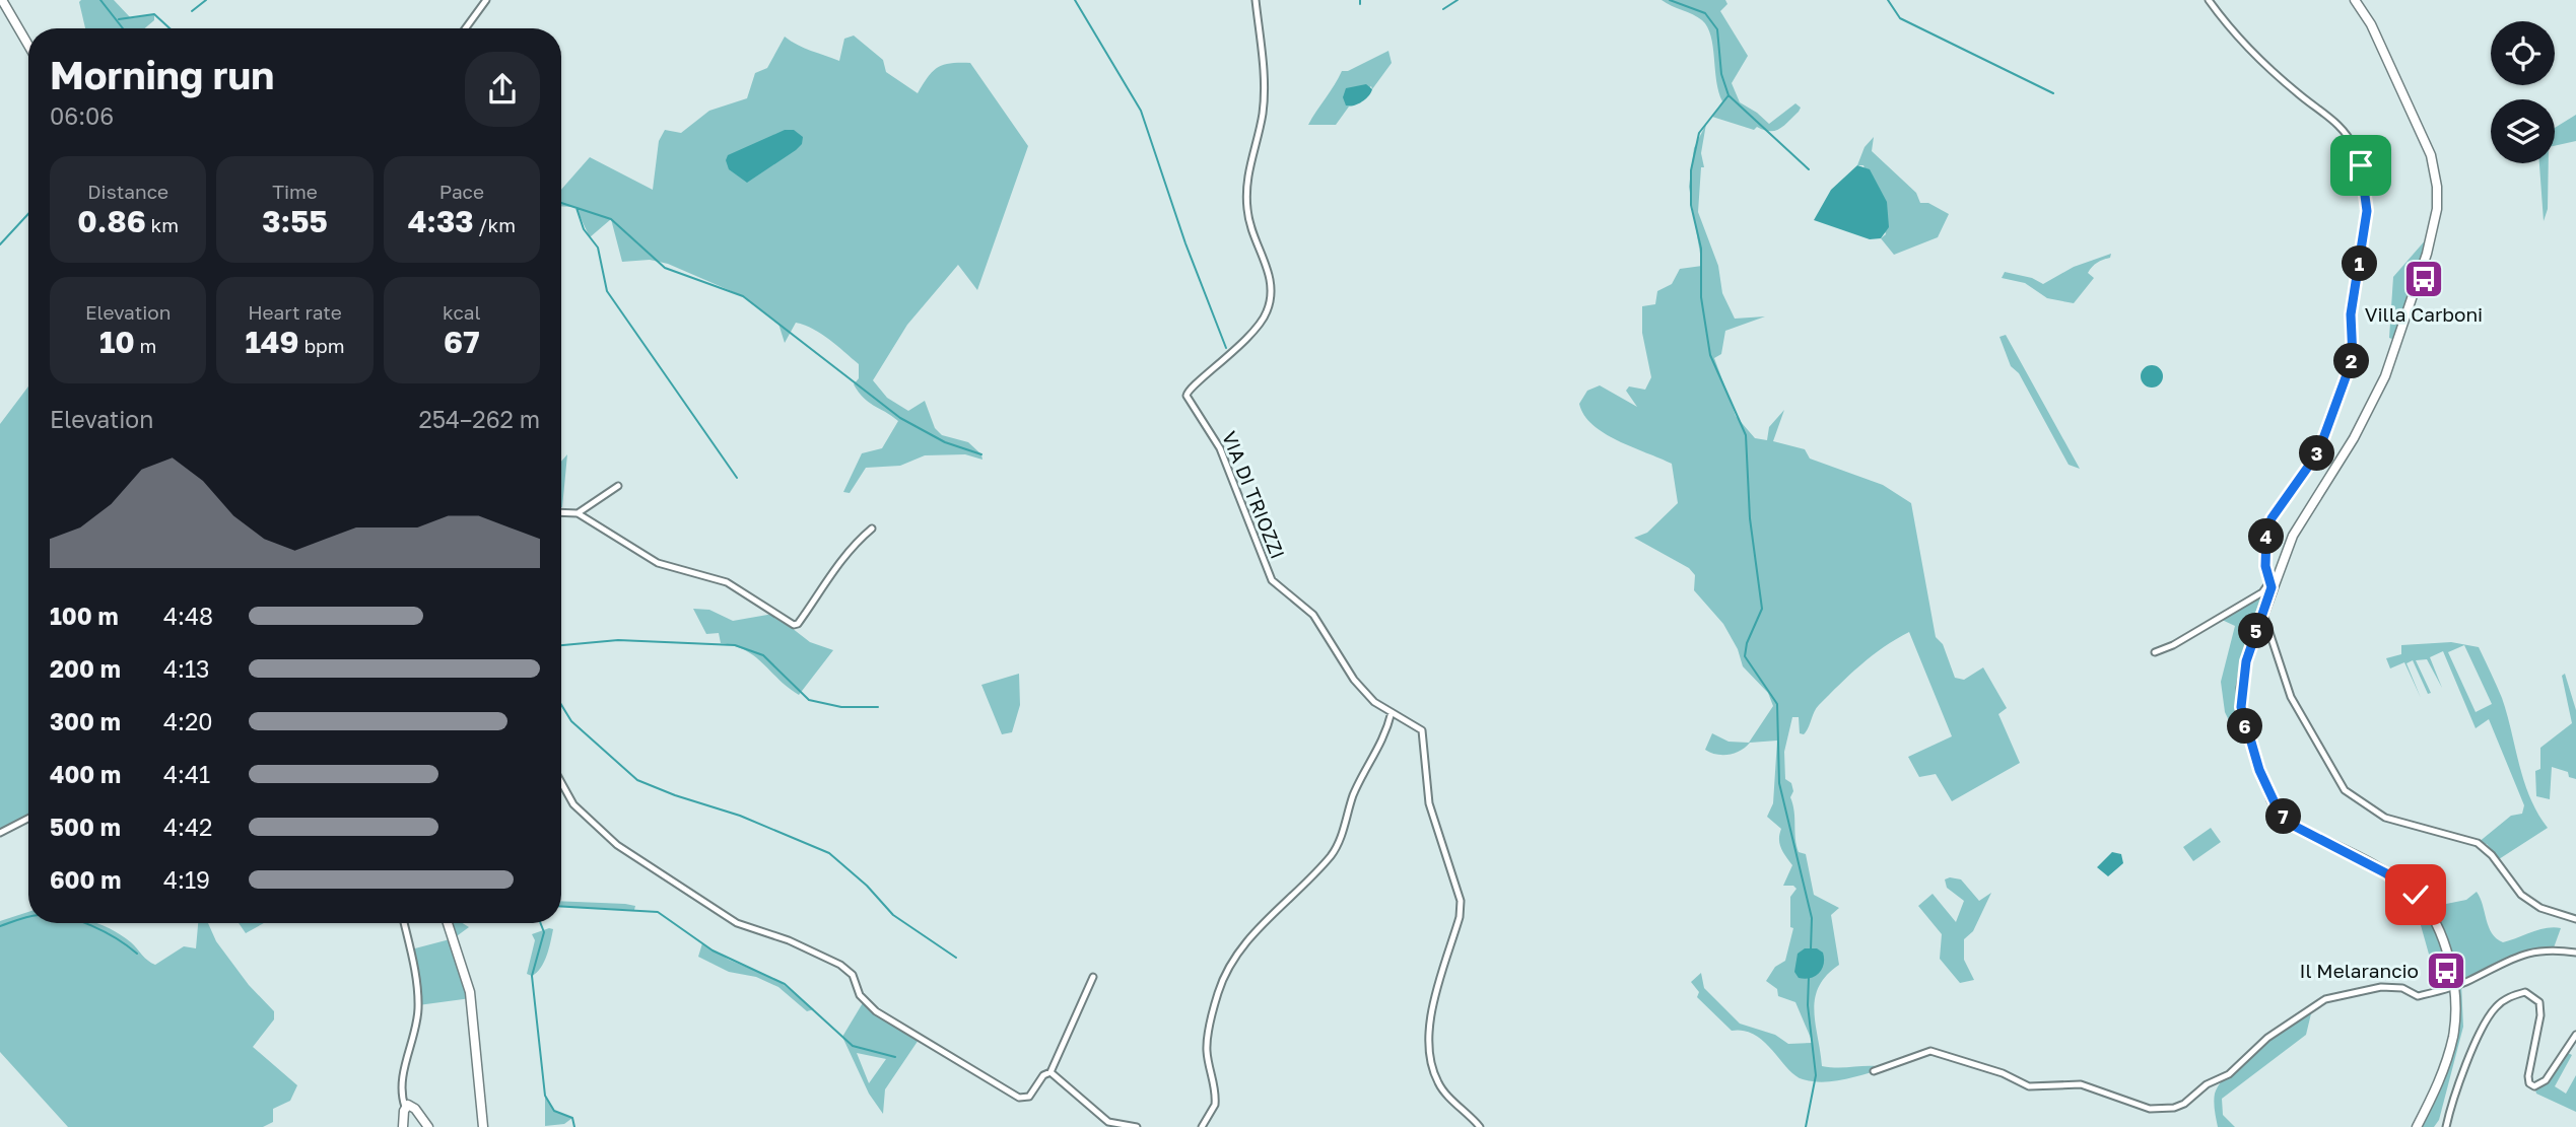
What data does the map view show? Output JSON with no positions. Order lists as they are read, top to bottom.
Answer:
{
  "streets": {
    "street": ["VIA DI TRIOZZI"]
  },
  "places": {
    "bus stop": ["Villa Carboni", "Il Melarancio"]
  },
  "page": {
    "heading": ["Morning run", "06:06"],
    "stats": [
      ["Distance", "0.86 km"],
      ["Time", "3:55"],
      ["Pace", "4:33 /km"],
      ["Elevation", "10 m"],
      ["Heart rate", "149 bpm"],
      ["kcal", "67"]
    ],
    "pins": [
      "1",
      "2",
      "3",
      "4",
      "5",
      "6",
      "7"
    ],
    "chart": ["Elevation", "254–262 m"],
    "list": [
      {
        "name": "100 m",
        "note": "4:48"
      },
      {
        "name": "200 m",
        "note": "4:13"
      },
      {
        "name": "300 m",
        "note": "4:20"
      },
      {
        "name": "400 m",
        "note": "4:41"
      },
      {
        "name": "500 m",
        "note": "4:42"
      },
      {
        "name": "600 m",
        "note": "4:19"
      }
    ]
  }
}
